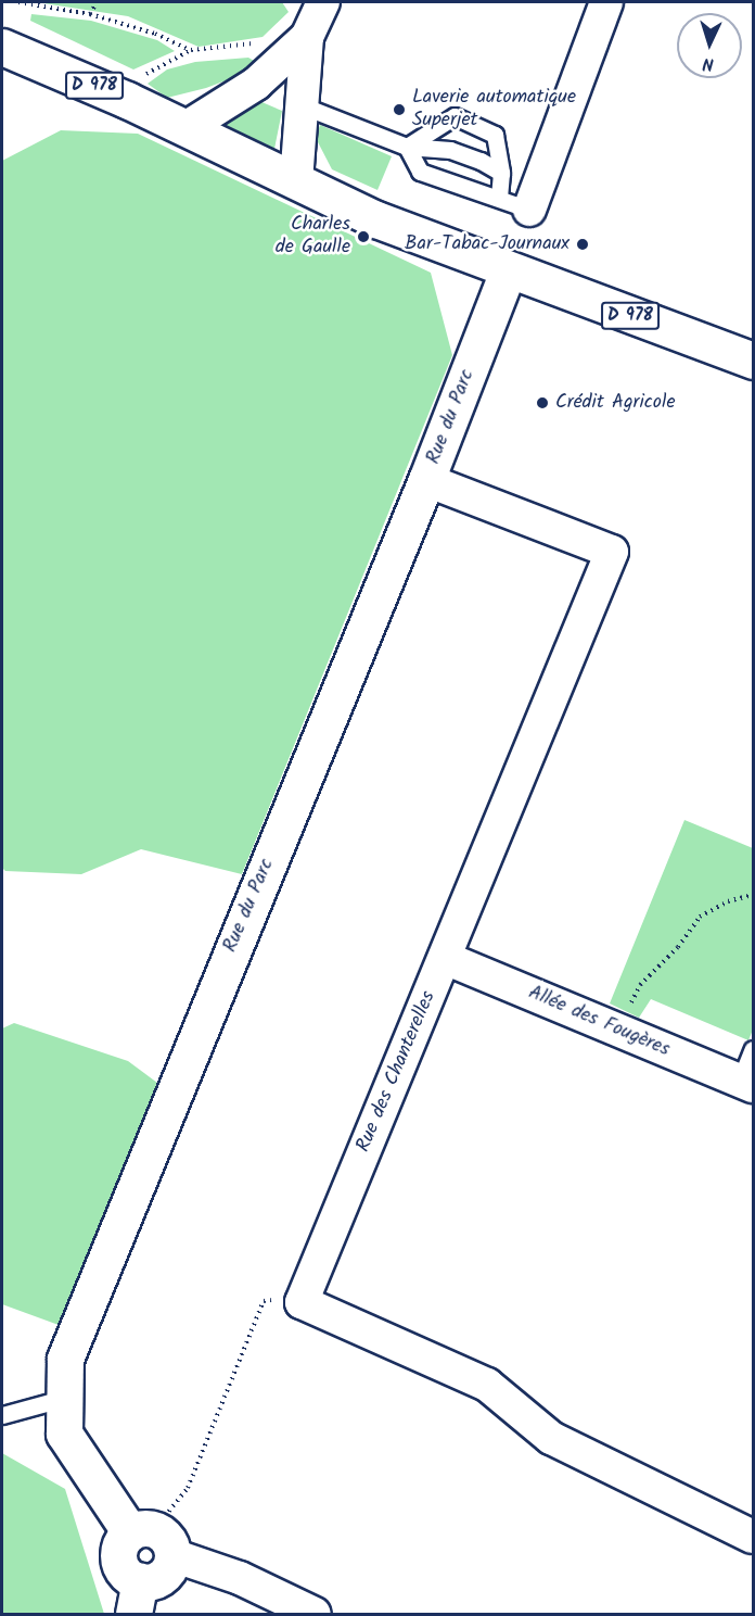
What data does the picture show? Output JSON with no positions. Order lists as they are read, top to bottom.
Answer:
{
  "streets": {
    "street": [
      "D 978",
      "Rue du Parc",
      "Allée des Fougères",
      "Rue des Chanterelles"
    ]
  },
  "crossings": [
    ["D 978", "Rue du Parc"],
    ["Rue du Parc", "Rue des Chanterelles"],
    ["Allée des Fougères", "Rue des Chanterelles"]
  ],
  "places": [
    "Laverie automatique Superjet",
    "Charles de Gaulle",
    "Bar-Tabac-Journaux",
    "Crédit Agricole"
  ],
  "north": "bottom"
}
